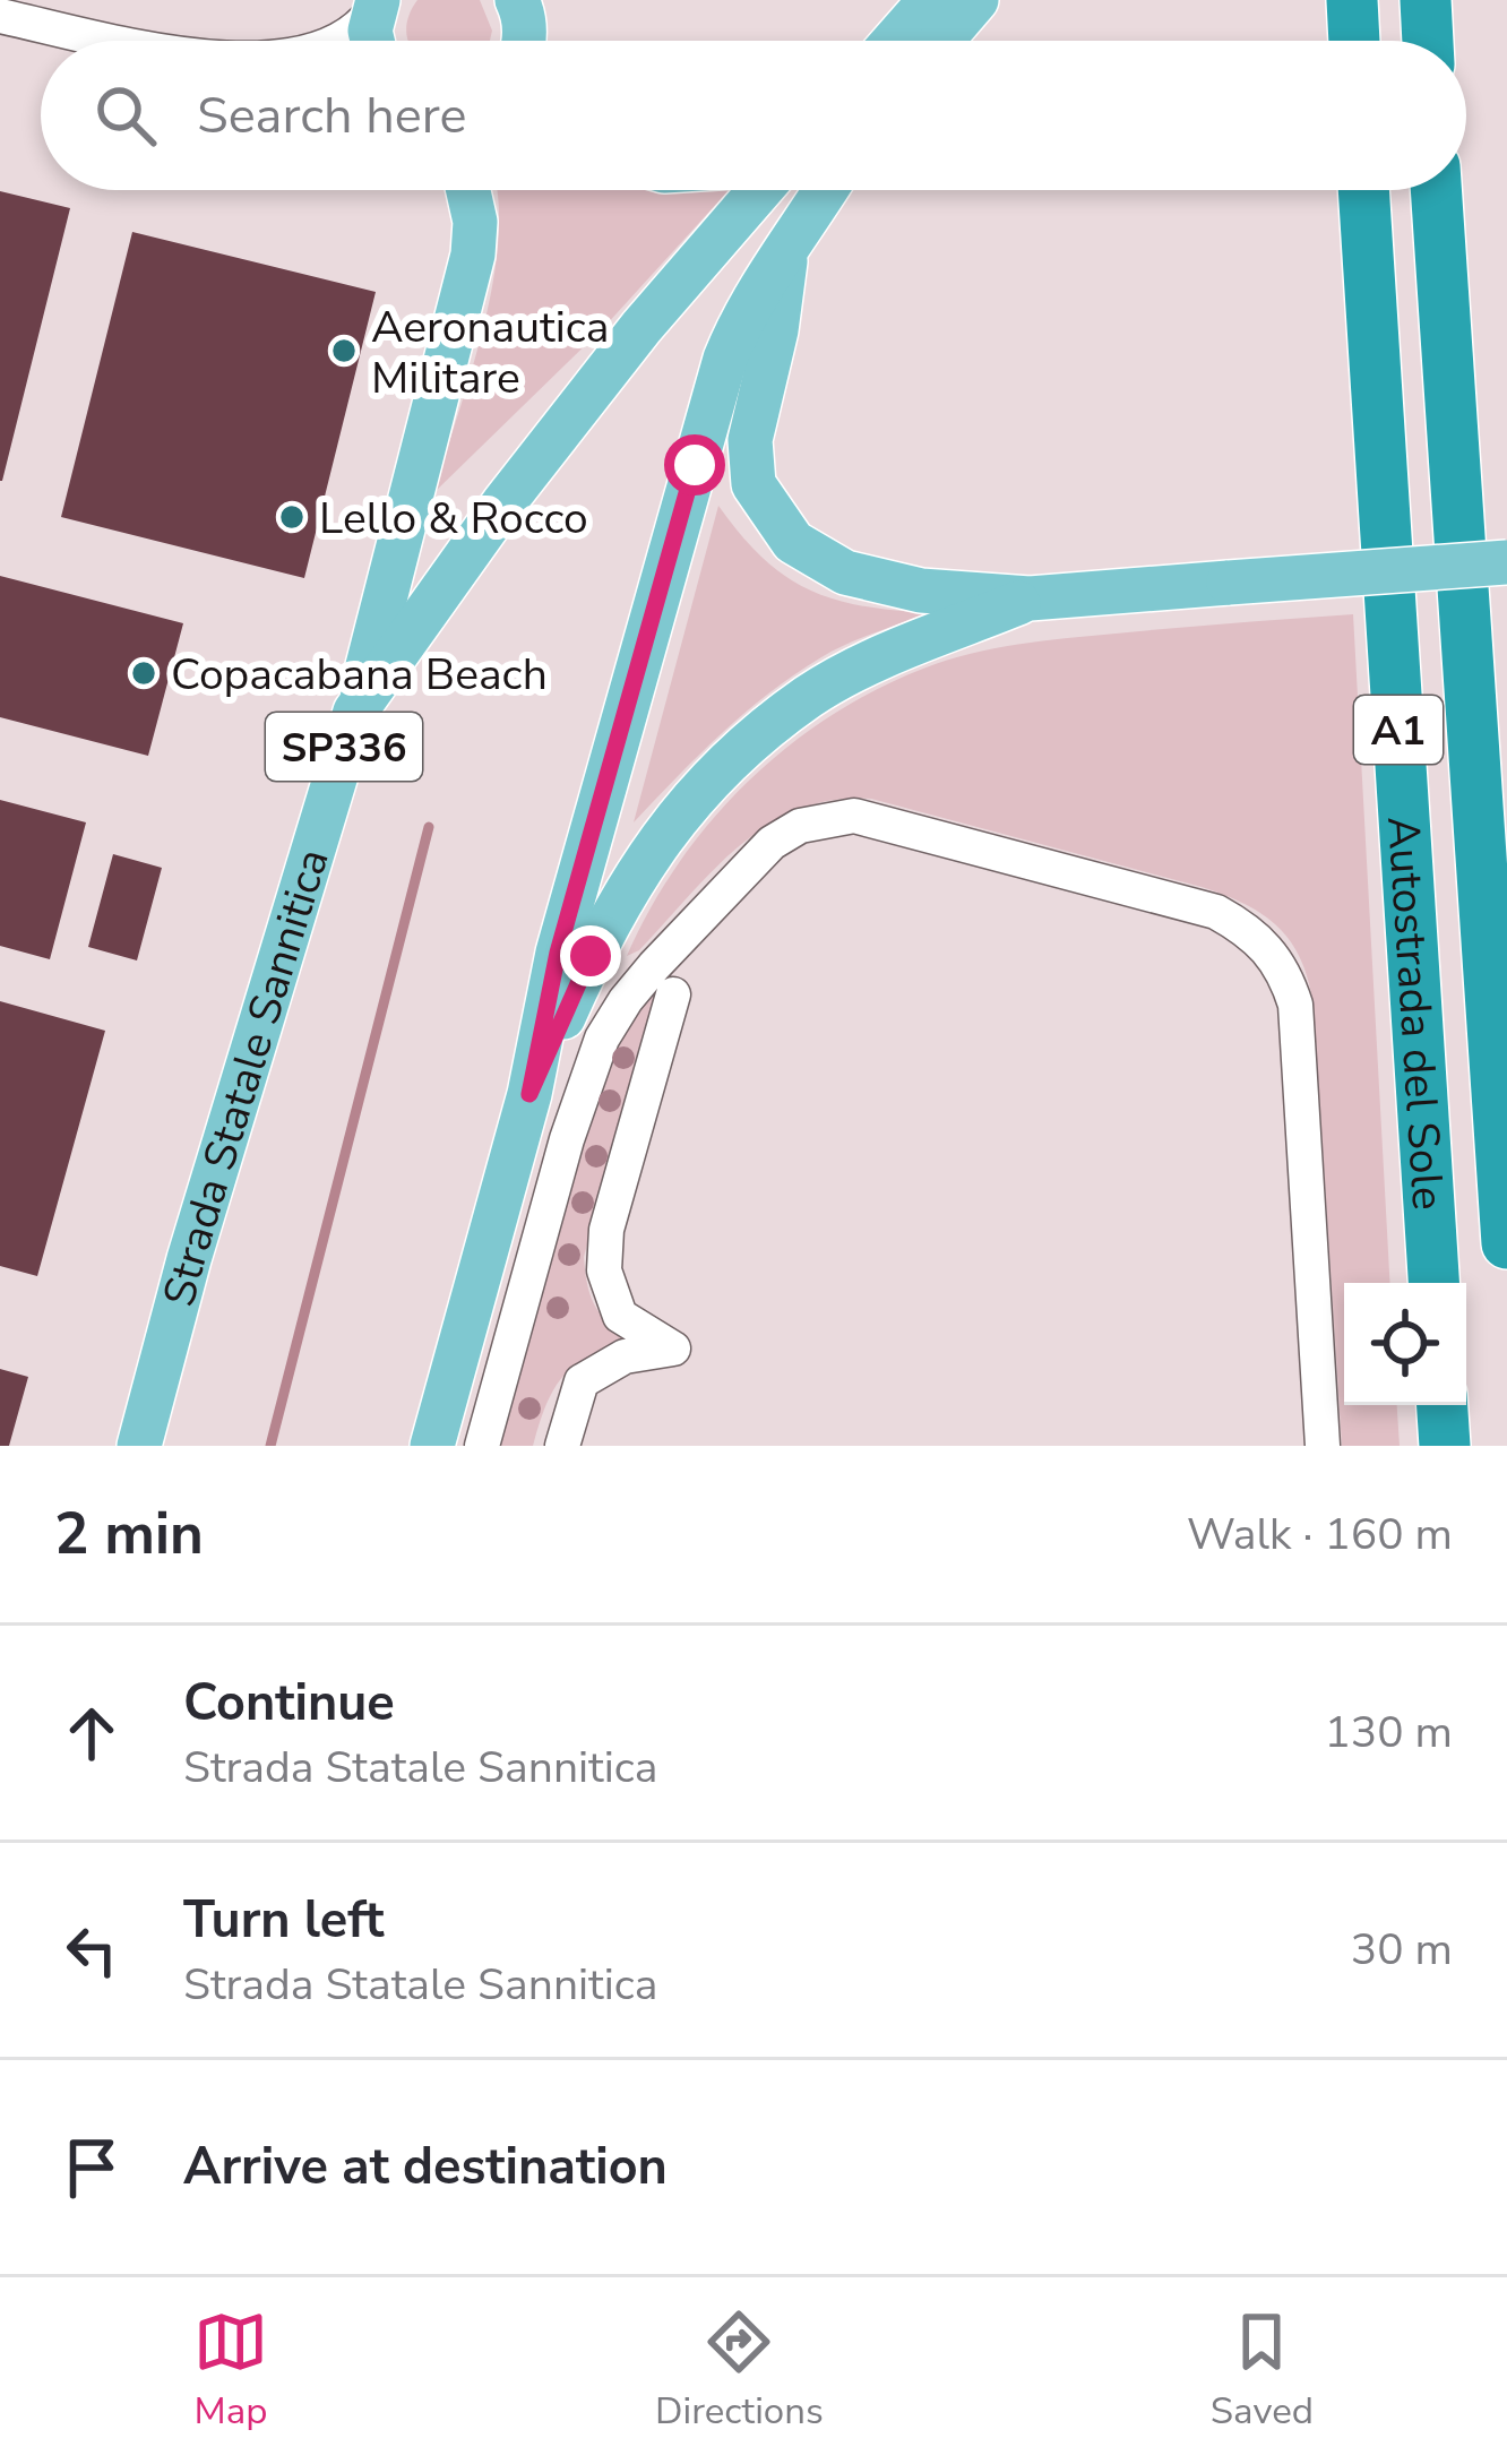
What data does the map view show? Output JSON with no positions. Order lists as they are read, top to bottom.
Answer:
{
  "streets": {
    "highway": ["A1", "Autostrada del Sole"],
    "main road": ["SP336", "Strada Statale Sannitica"]
  },
  "places": ["Aeronautica Militare", "Lello & Rocco", "Copacabana Beach"],
  "page": {
    "search": "Search here",
    "heading": ["2 min", "Walk · 160 m"],
    "list": [
      ["Continue", "Strada Statale Sannitica", "130 m"],
      ["Turn left", "Strada Statale Sannitica", "30 m"],
      "Arrive at destination"
    ],
    "nav": ["Map", "Directions", "Saved"]
  }
}
